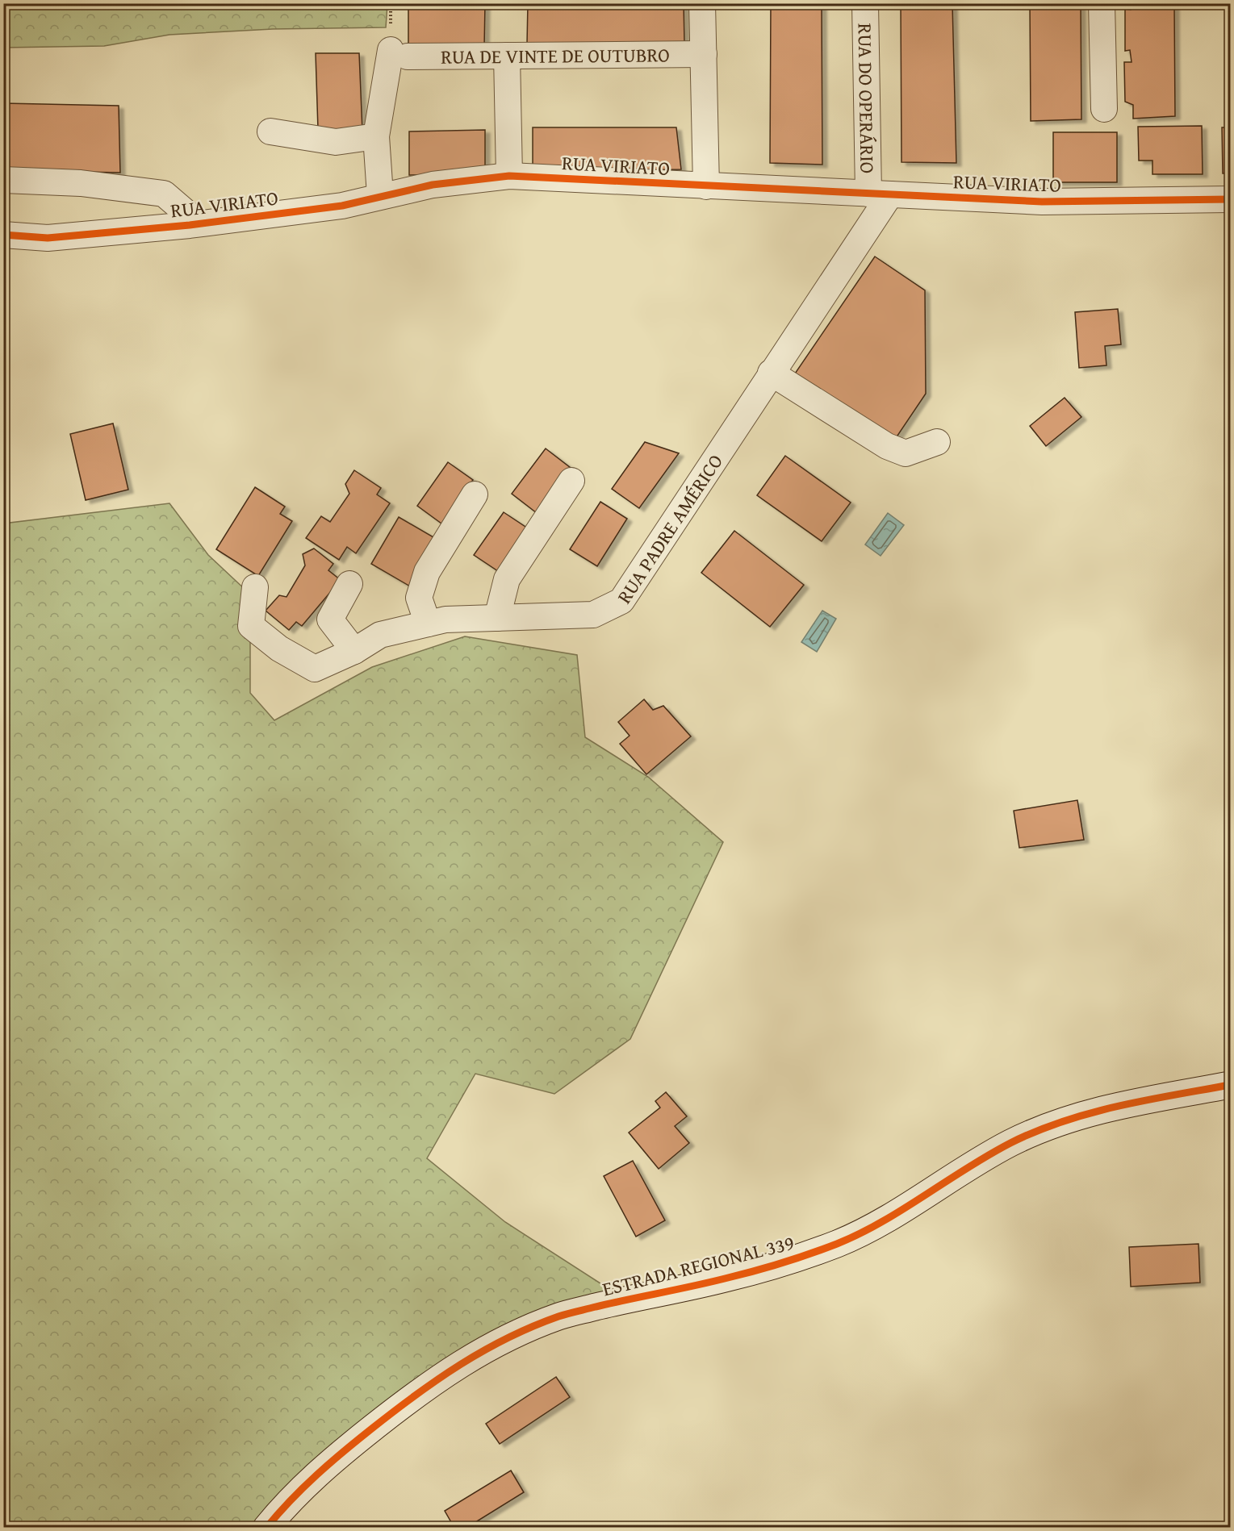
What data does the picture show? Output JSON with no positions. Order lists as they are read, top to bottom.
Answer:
{
  "streets": {
    "main road": ["ESTRADA REGIONAL 339"],
    "street": [
      "RUA DE VINTE DE OUTUBRO",
      "RUA DO OPERÁRIO",
      "RUA VIRIATO",
      "RUA PADRE AMÉRICO"
    ]
  },
  "crossings": [
    ["RUA DO OPERÁRIO", "RUA VIRIATO"],
    ["RUA DO OPERÁRIO", "RUA PADRE AMÉRICO"],
    ["RUA VIRIATO", "RUA PADRE AMÉRICO"]
  ]
}
